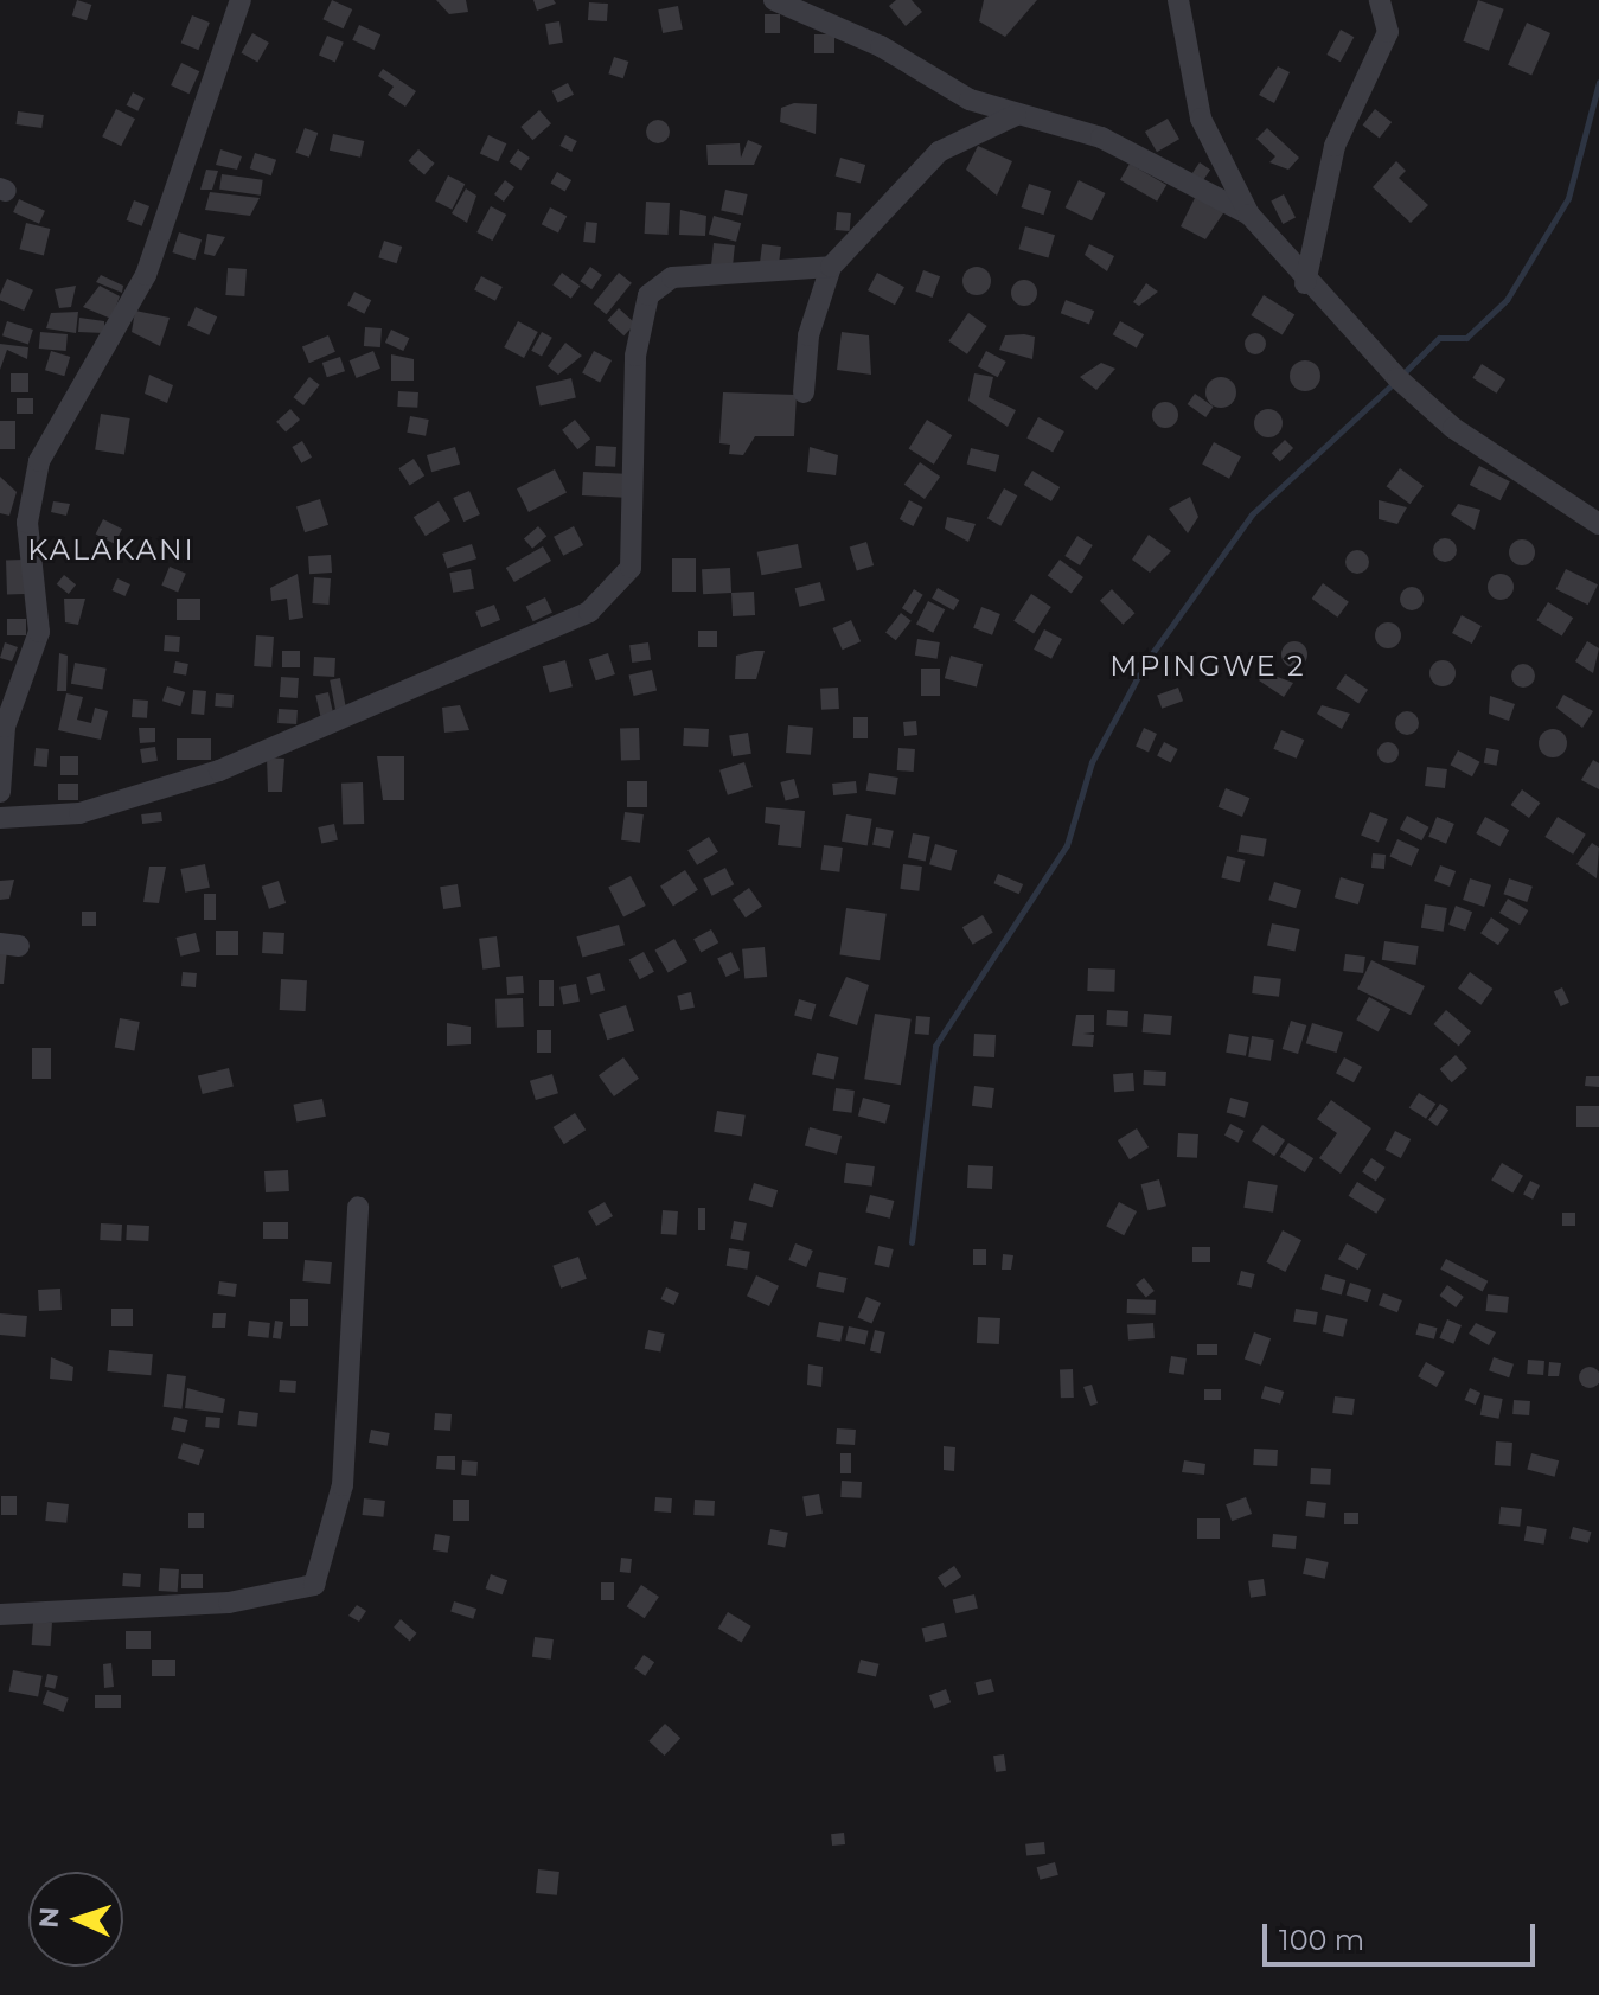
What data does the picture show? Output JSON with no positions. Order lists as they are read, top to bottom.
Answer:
{
  "districts": ["KALAKANI", "MPINGWE 2"],
  "scale_bar": "100 m",
  "north": "left"
}
